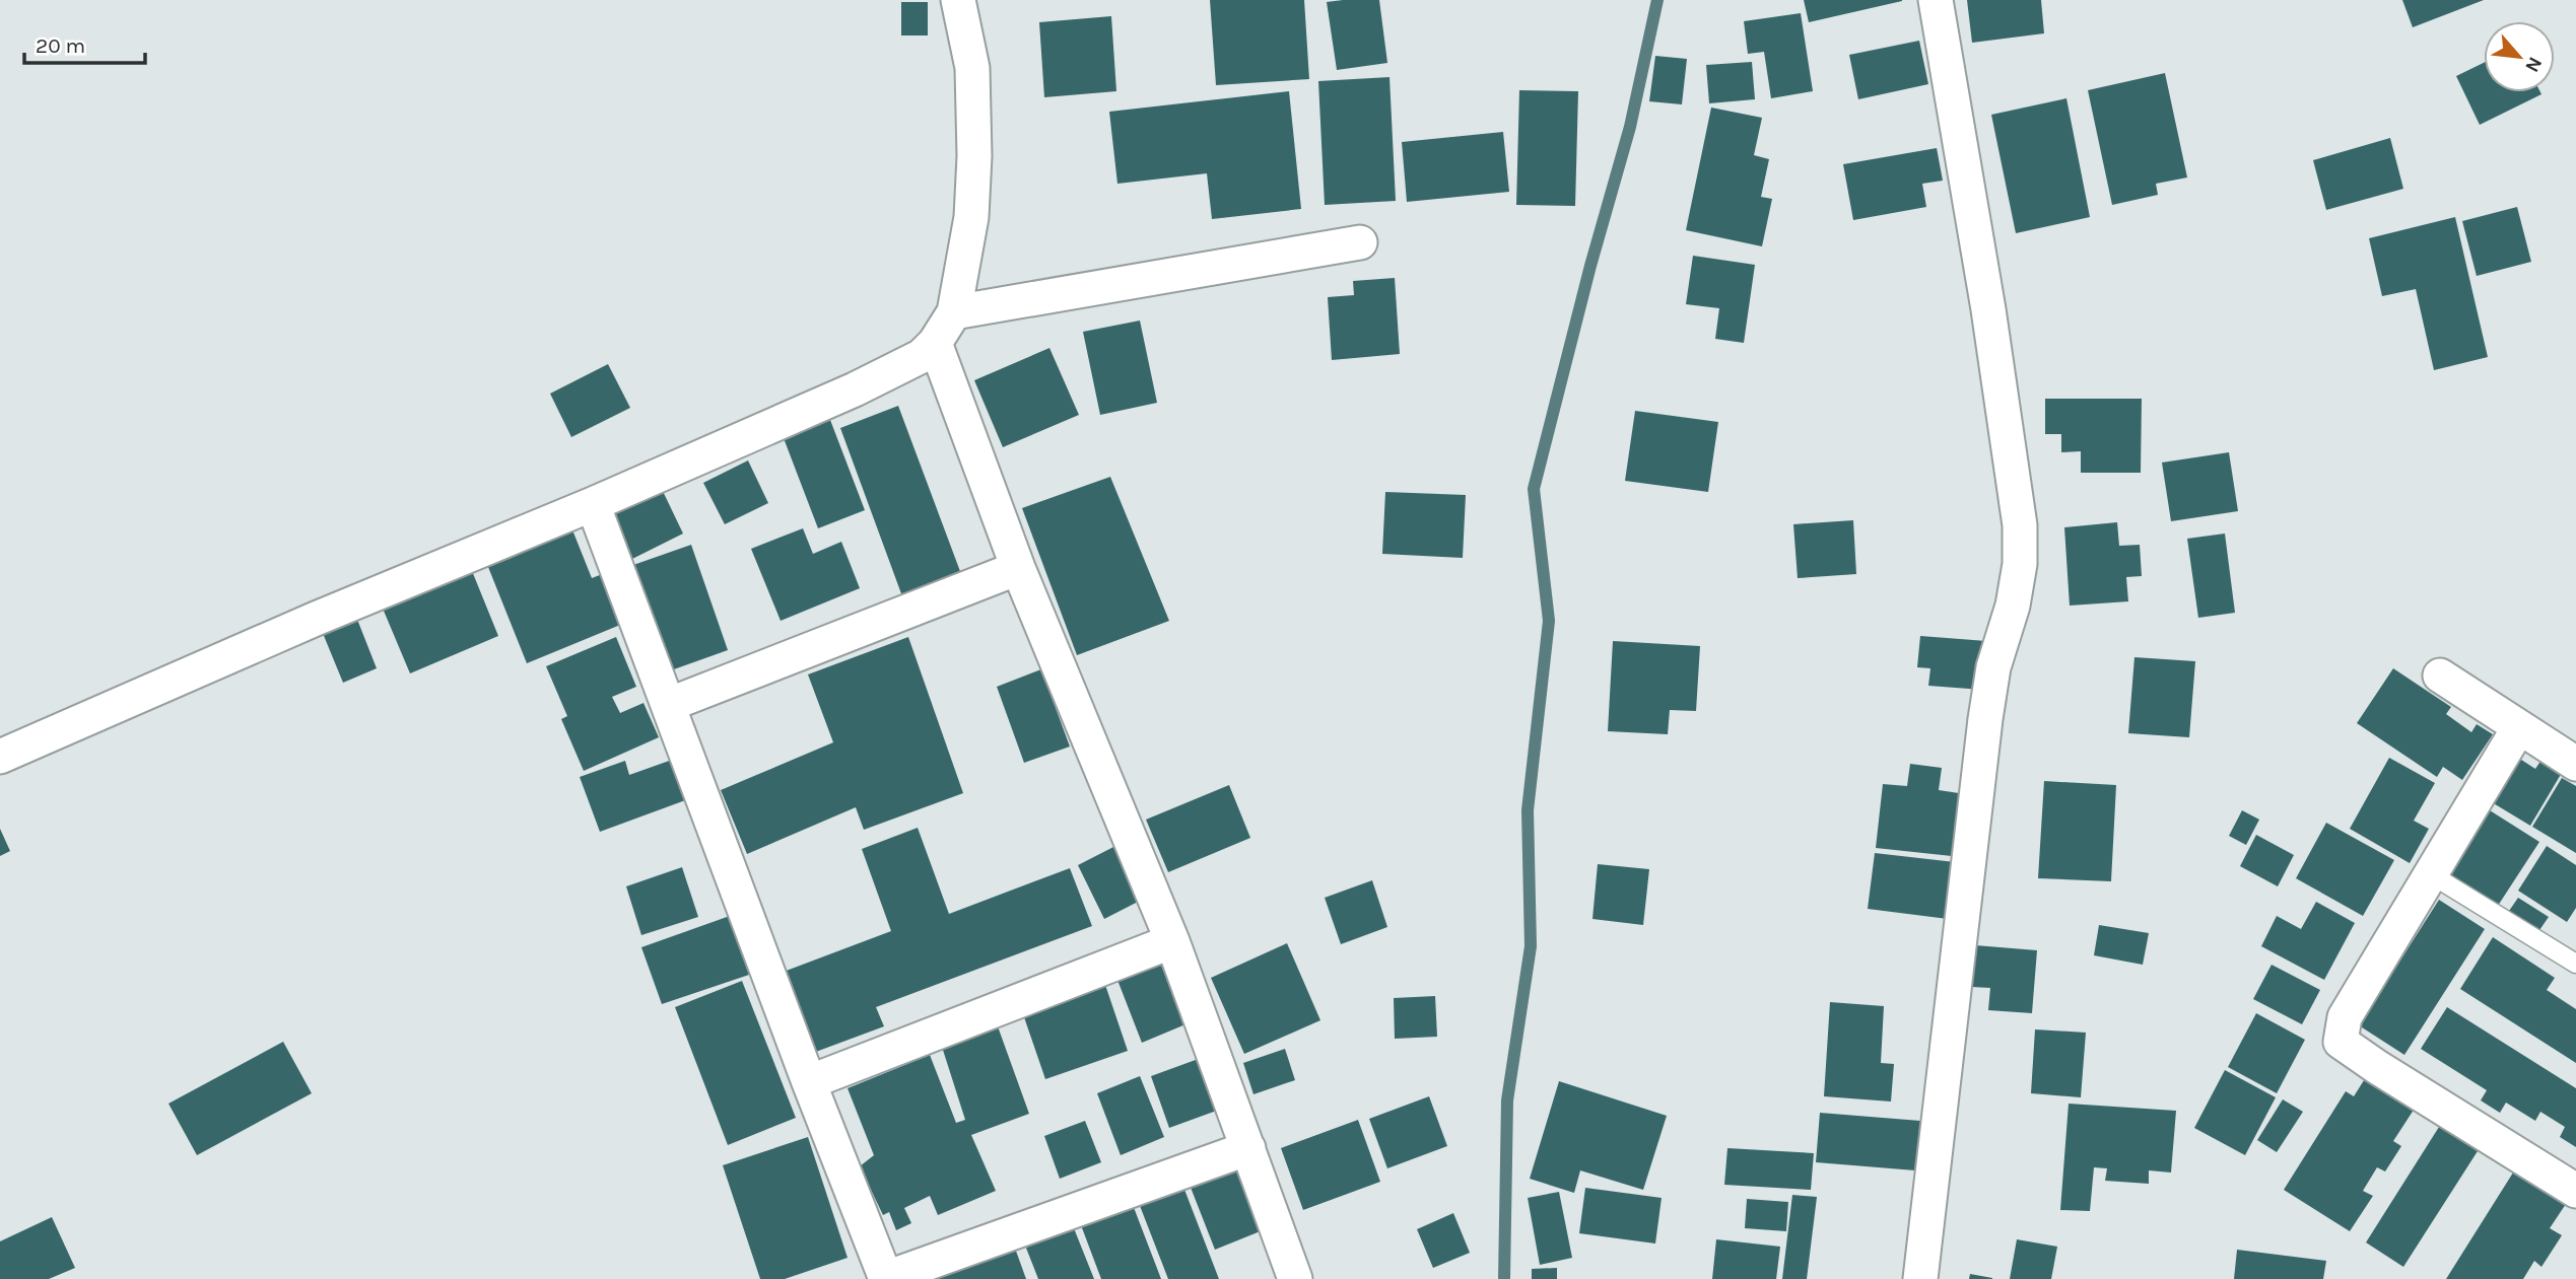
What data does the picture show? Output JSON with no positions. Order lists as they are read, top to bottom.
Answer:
{
  "scale_bar": "20 m",
  "north": "bottom right"
}
